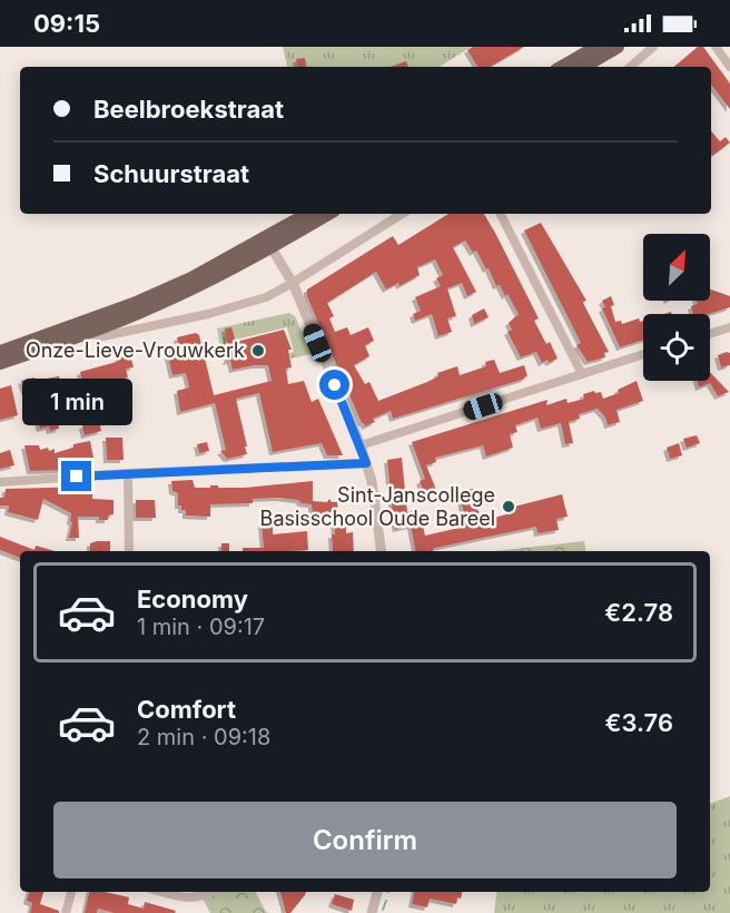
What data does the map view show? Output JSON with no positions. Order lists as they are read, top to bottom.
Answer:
{
  "places": ["Onze-Lieve-Vrouwkerk", "Sint-Janscollege Basisschool Oude Bareel"],
  "north": "top right",
  "page": {
    "status": "09:15",
    "banner": ["Beelbroekstraat", "Schuurstraat"],
    "bubble": "1 min",
    "list": [
      {
        "name": "Economy",
        "note": "1 min · 09:17",
        "value": "€2.78"
      },
      {
        "name": "Comfort",
        "note": "2 min · 09:18",
        "value": "€3.76"
      }
    ],
    "buttons": "Confirm"
  }
}
